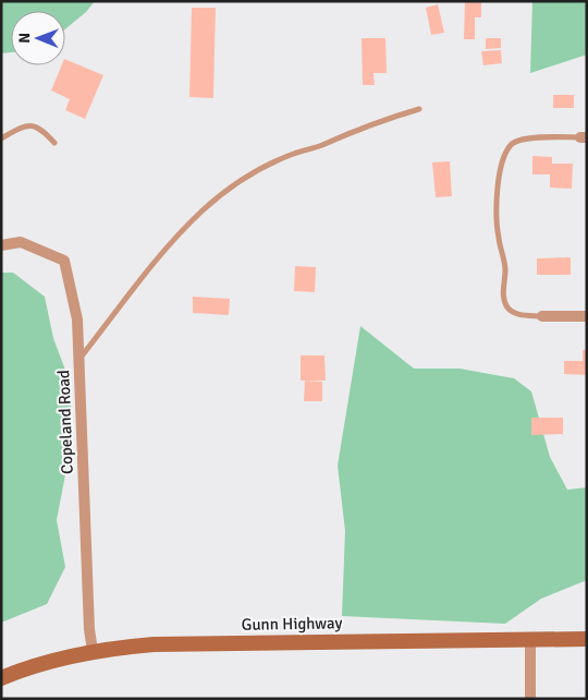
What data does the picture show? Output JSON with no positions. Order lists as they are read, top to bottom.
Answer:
{
  "streets": {
    "main road": ["Gunn Highway"],
    "street": ["Copeland Road"]
  },
  "crossings": [
    ["Copeland Road", "Gunn Highway"]
  ],
  "north": "left"
}
